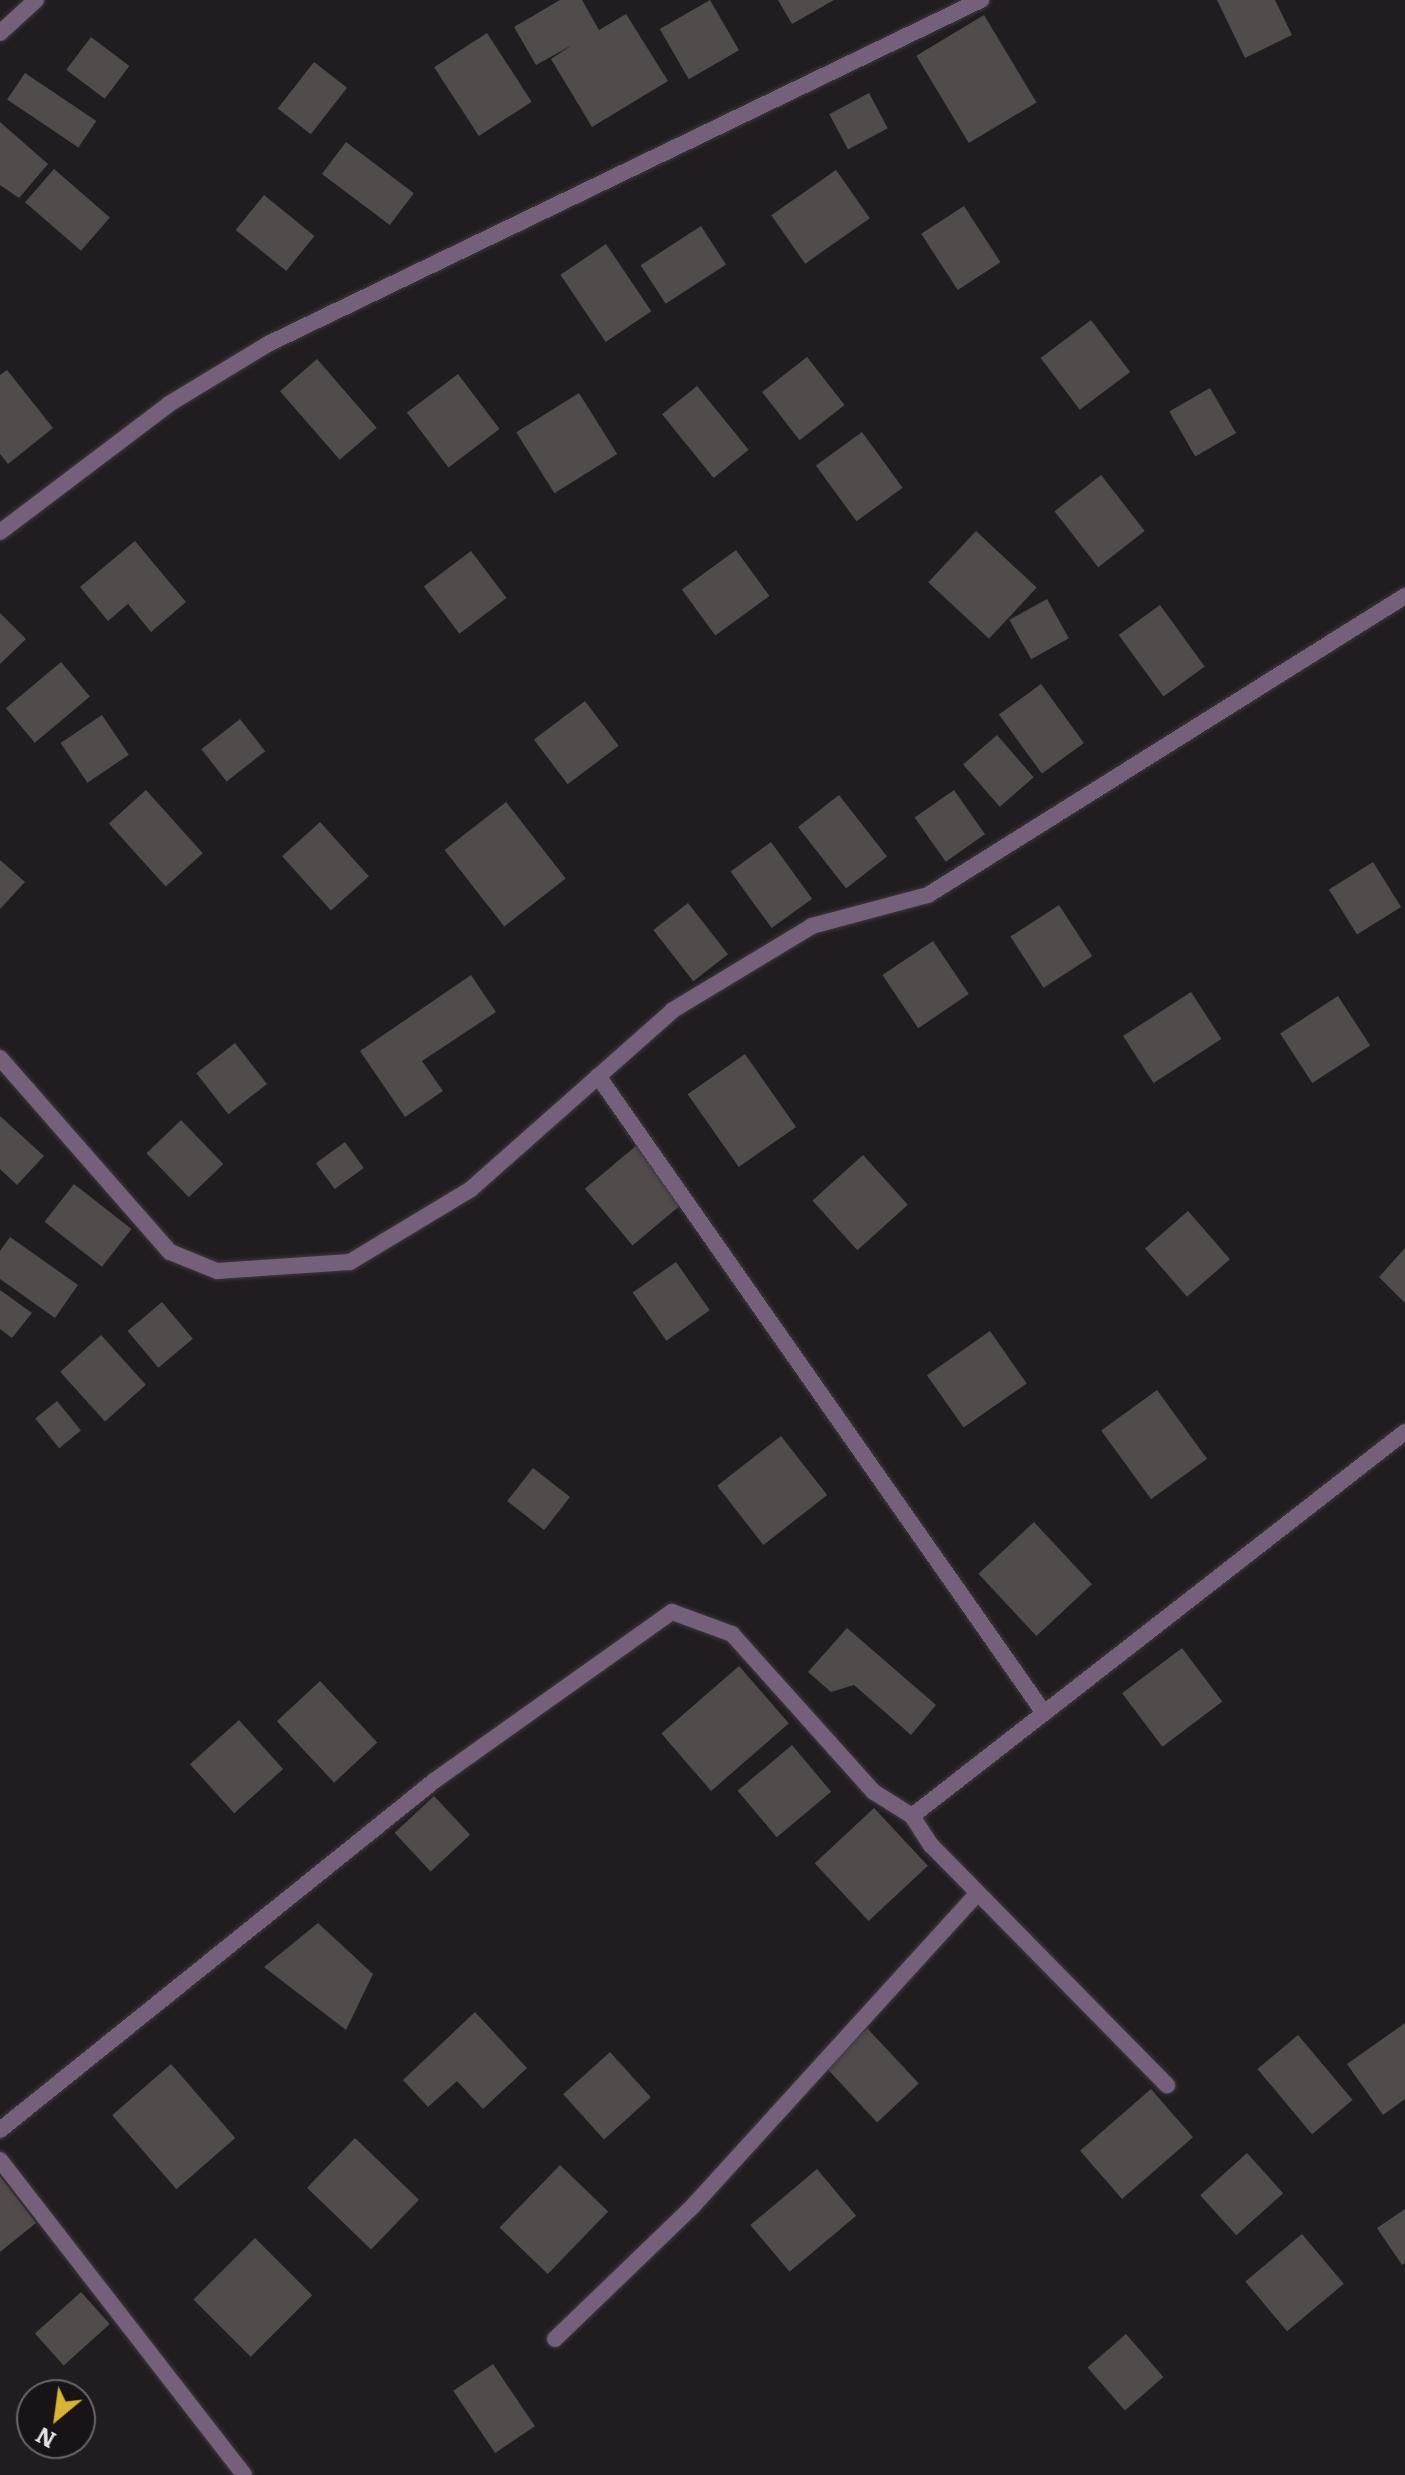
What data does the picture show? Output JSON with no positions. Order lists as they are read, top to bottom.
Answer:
{
  "north": "bottom left"
}
